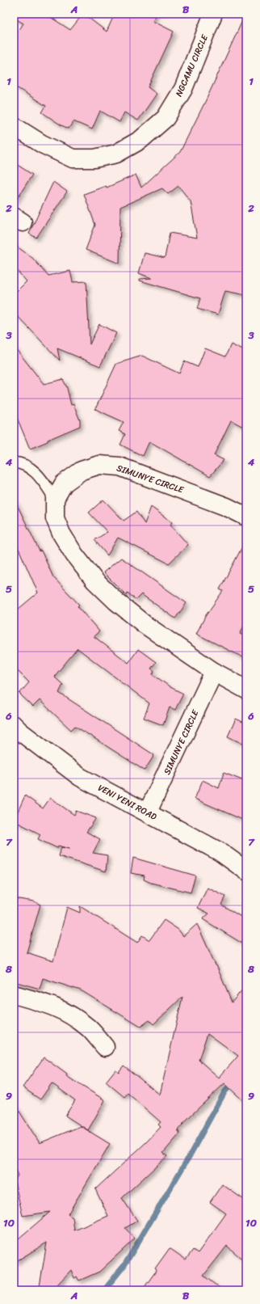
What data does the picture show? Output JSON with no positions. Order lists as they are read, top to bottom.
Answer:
{
  "streets": {
    "street": ["NGCAMU CIRCLE", "SIMUNYE CIRCLE", "VENI YENI ROAD"]
  },
  "crossings": [
    ["SIMUNYE CIRCLE", "VENI YENI ROAD"]
  ],
  "grid": {
    "columns": ["A", "B"],
    "rows": [
      "1",
      "2",
      "3",
      "4",
      "5",
      "6",
      "7",
      "8",
      "9",
      "10"
    ]
  }
}
